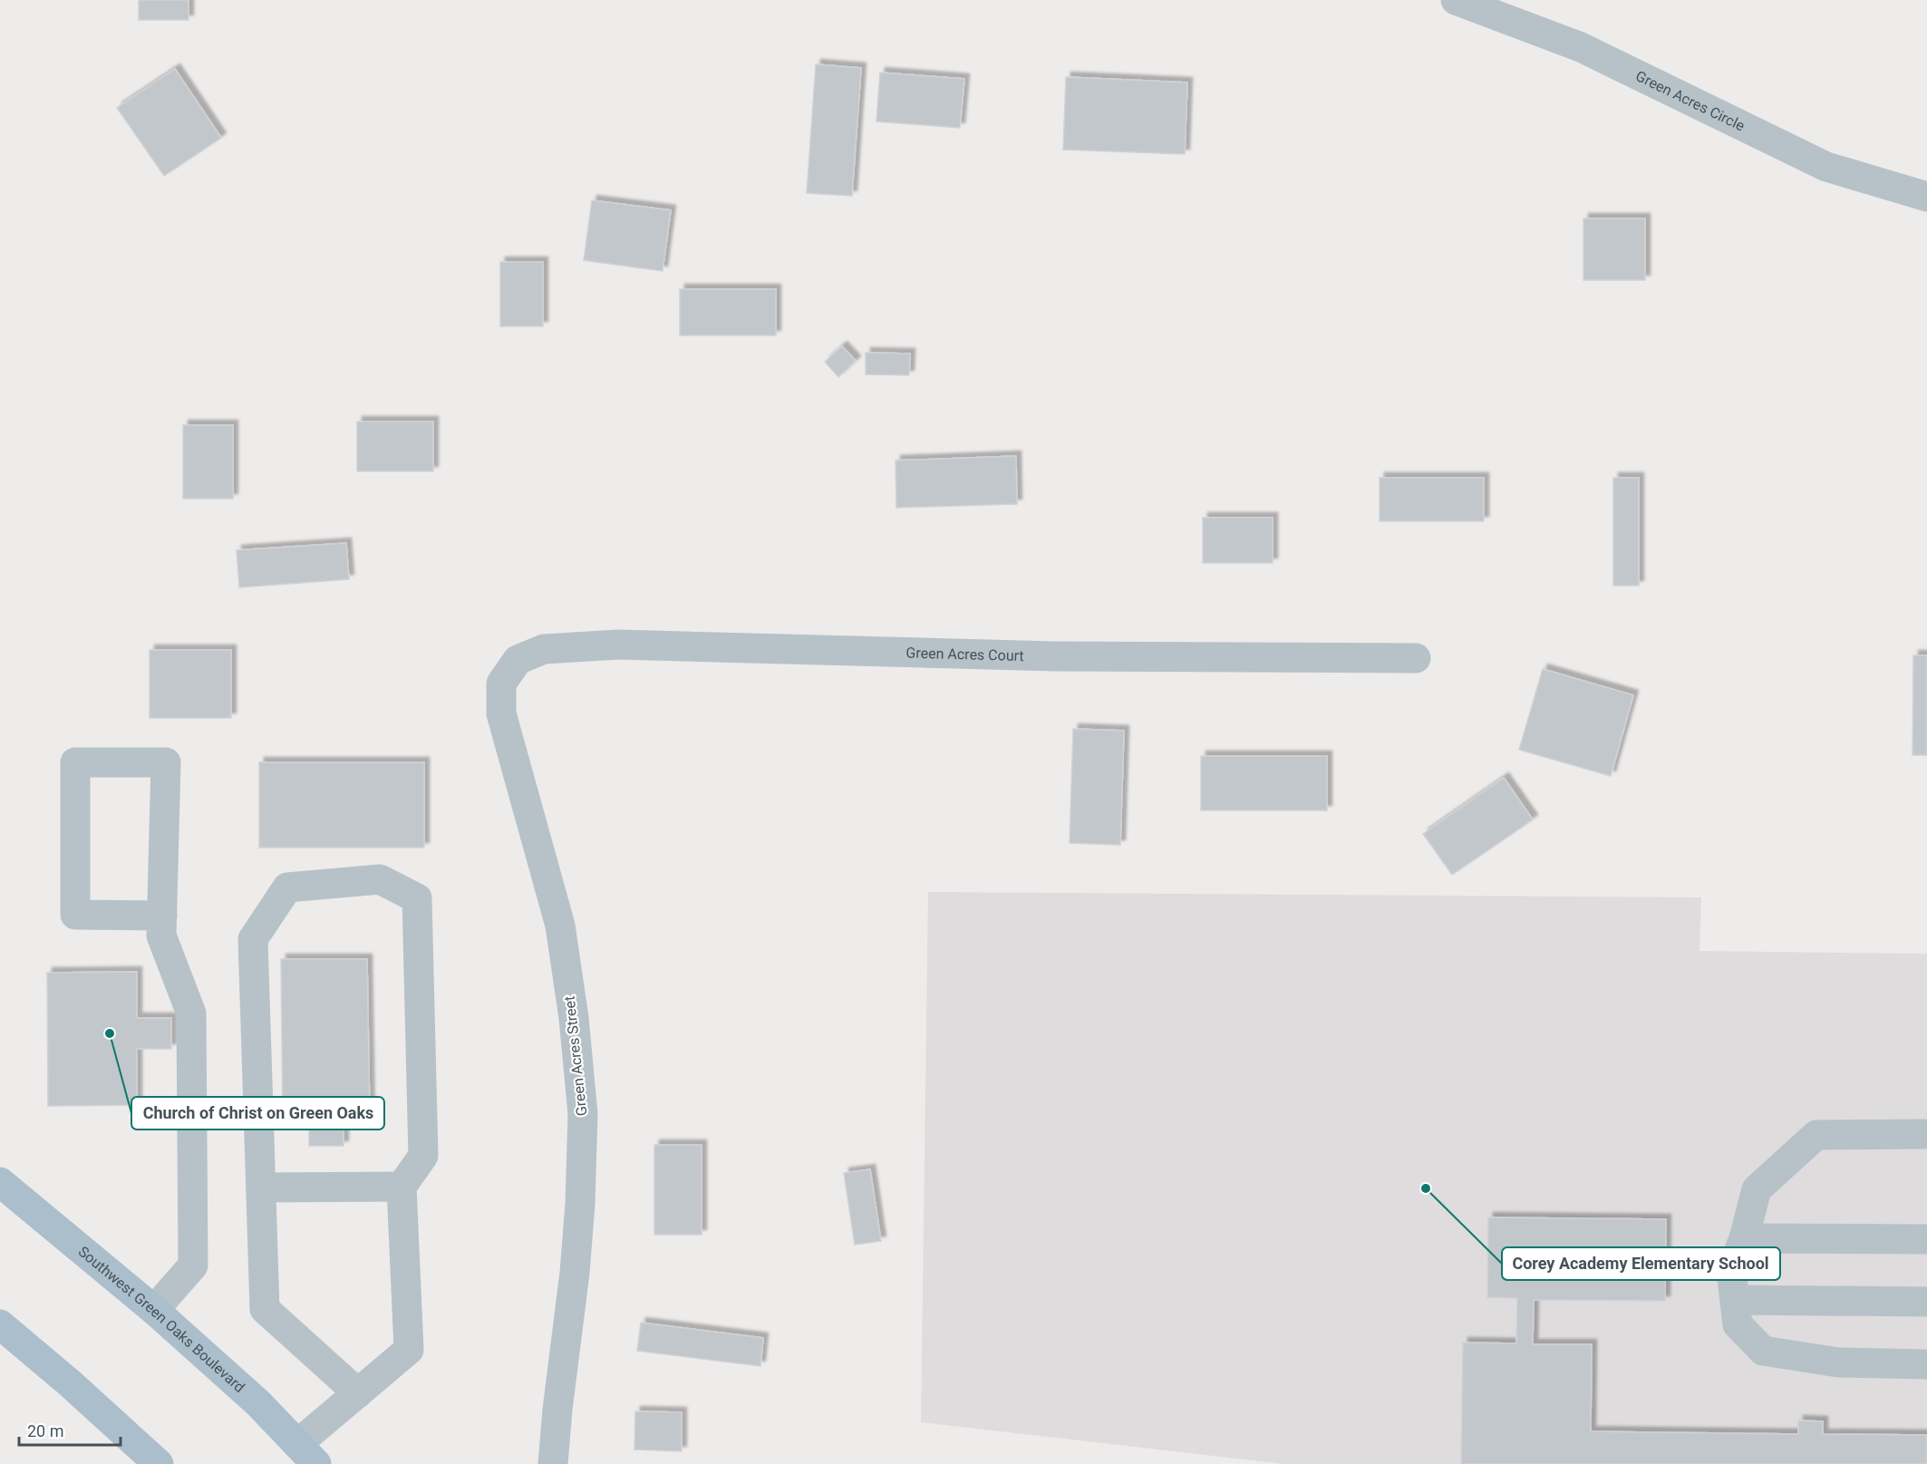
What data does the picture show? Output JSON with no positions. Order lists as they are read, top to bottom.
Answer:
{
  "streets": {
    "main road": ["Southwest Green Oaks Boulevard"],
    "street": ["Green Acres Circle", "Green Acres Court", "Green Acres Street"]
  },
  "crossings": [
    ["Green Acres Court", "Green Acres Street"]
  ],
  "places": ["Church of Christ on Green Oaks", "Corey Academy Elementary School"],
  "scale_bar": "20 m"
}
